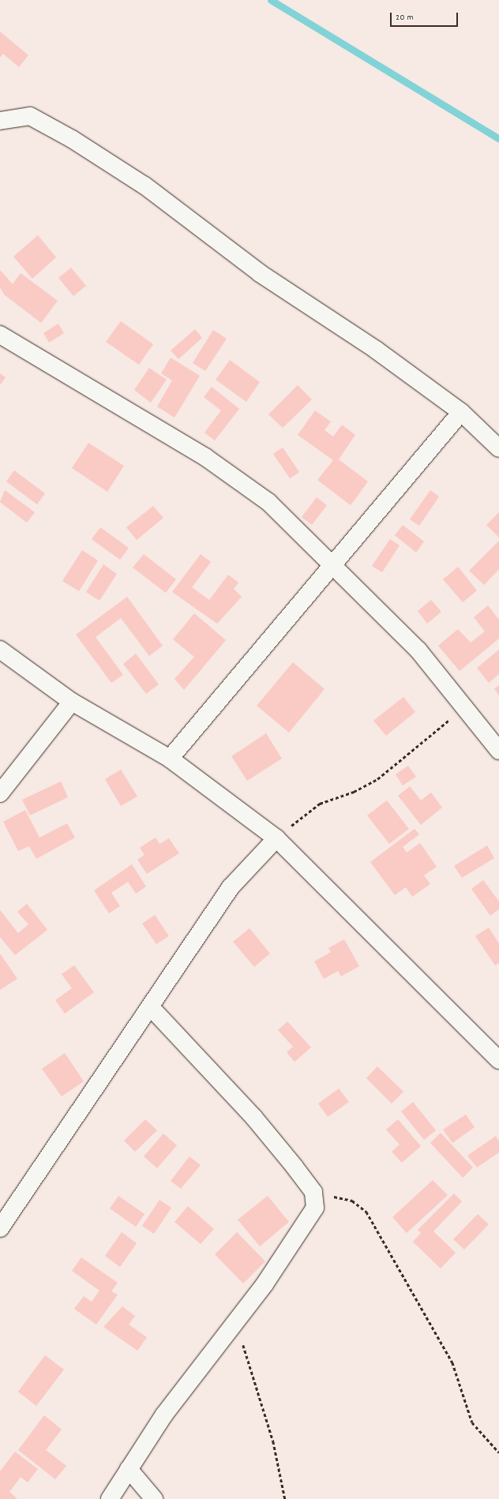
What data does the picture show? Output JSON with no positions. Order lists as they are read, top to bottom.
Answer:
{
  "scale_bar": "20 m"
}
